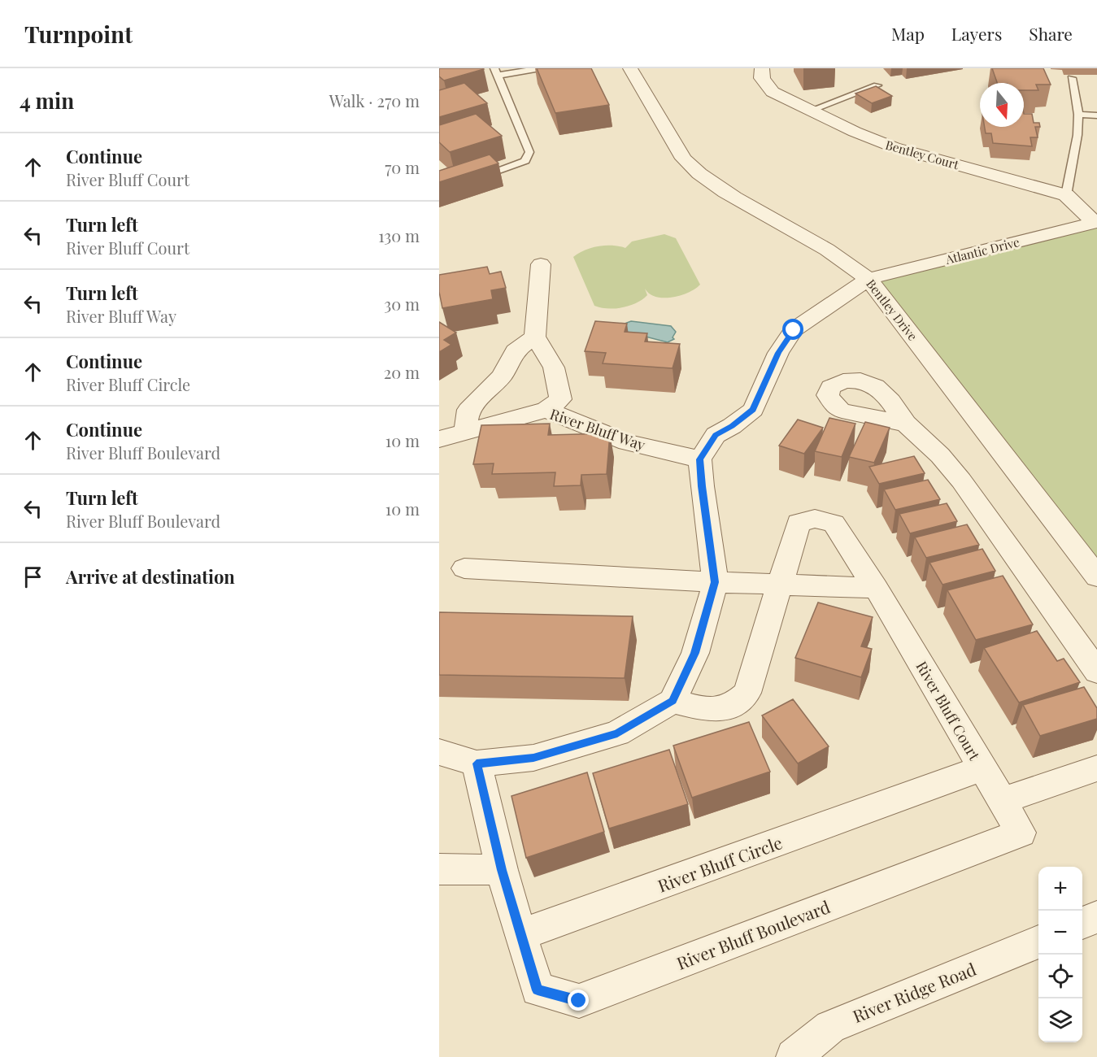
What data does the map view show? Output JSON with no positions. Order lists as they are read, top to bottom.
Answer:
{
  "streets": {
    "street": [
      "Bentley Court",
      "Atlantic Drive",
      "Bentley Drive",
      "River Bluff Way",
      "River Bluff Court",
      "River Bluff Circle",
      "River Bluff Boulevard",
      "River Ridge Road"
    ]
  },
  "crossings": [
    ["Bentley Court", "Atlantic Drive"],
    ["Atlantic Drive", "Bentley Drive"],
    ["River Bluff Court", "River Bluff Circle"],
    ["River Bluff Court", "River Bluff Boulevard"],
    ["River Bluff Circle", "River Bluff Boulevard"]
  ],
  "north": "bottom",
  "page": {
    "header": "Turnpoint",
    "nav": ["Map", "Layers", "Share"],
    "heading": ["4 min", "Walk · 270 m"],
    "list": [
      ["Continue", "River Bluff Court", "70 m"],
      ["Turn left", "River Bluff Court", "130 m"],
      ["Turn left", "River Bluff Way", "30 m"],
      ["Continue", "River Bluff Circle", "20 m"],
      ["Continue", "River Bluff Boulevard", "10 m"],
      ["Turn left", "River Bluff Boulevard", "10 m"],
      "Arrive at destination"
    ],
    "map_buttons": ["+", "−"]
  }
}
